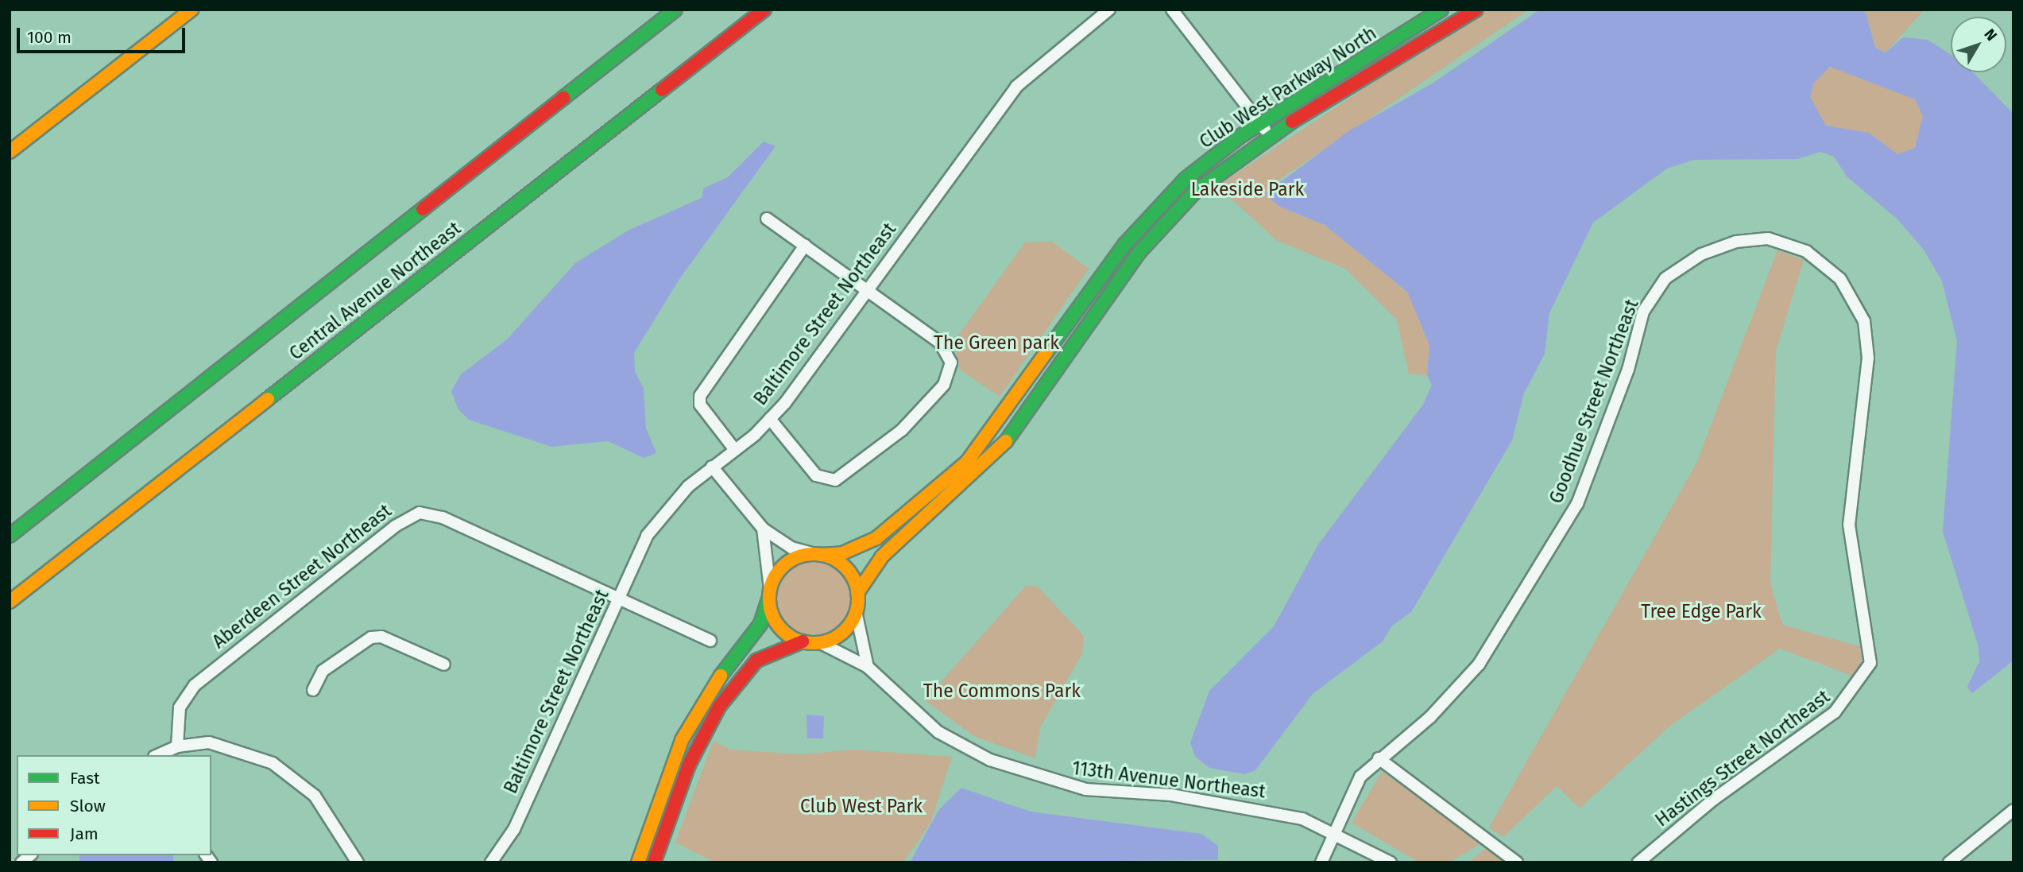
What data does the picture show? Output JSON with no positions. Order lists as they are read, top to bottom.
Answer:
{
  "streets": {
    "main road": ["Club West Parkway North", "Central Avenue Northeast"],
    "street": [
      "Baltimore Street Northeast",
      "Goodhue Street Northeast",
      "Aberdeen Street Northeast",
      "Hastings Street Northeast",
      "113th Avenue Northeast"
    ]
  },
  "crossings": [
    ["Club West Parkway North", "113th Avenue Northeast"],
    ["Baltimore Street Northeast", "Aberdeen Street Northeast"],
    ["Goodhue Street Northeast", "Hastings Street Northeast"],
    ["Goodhue Street Northeast", "113th Avenue Northeast"]
  ],
  "parks": [
    "Lakeside Park",
    "The Green park",
    "Tree Edge Park",
    "The Commons Park",
    "Club West Park"
  ],
  "legend": ["Fast", "Slow", "Jam"],
  "scale_bar": "100 m",
  "north": "top right"
}
